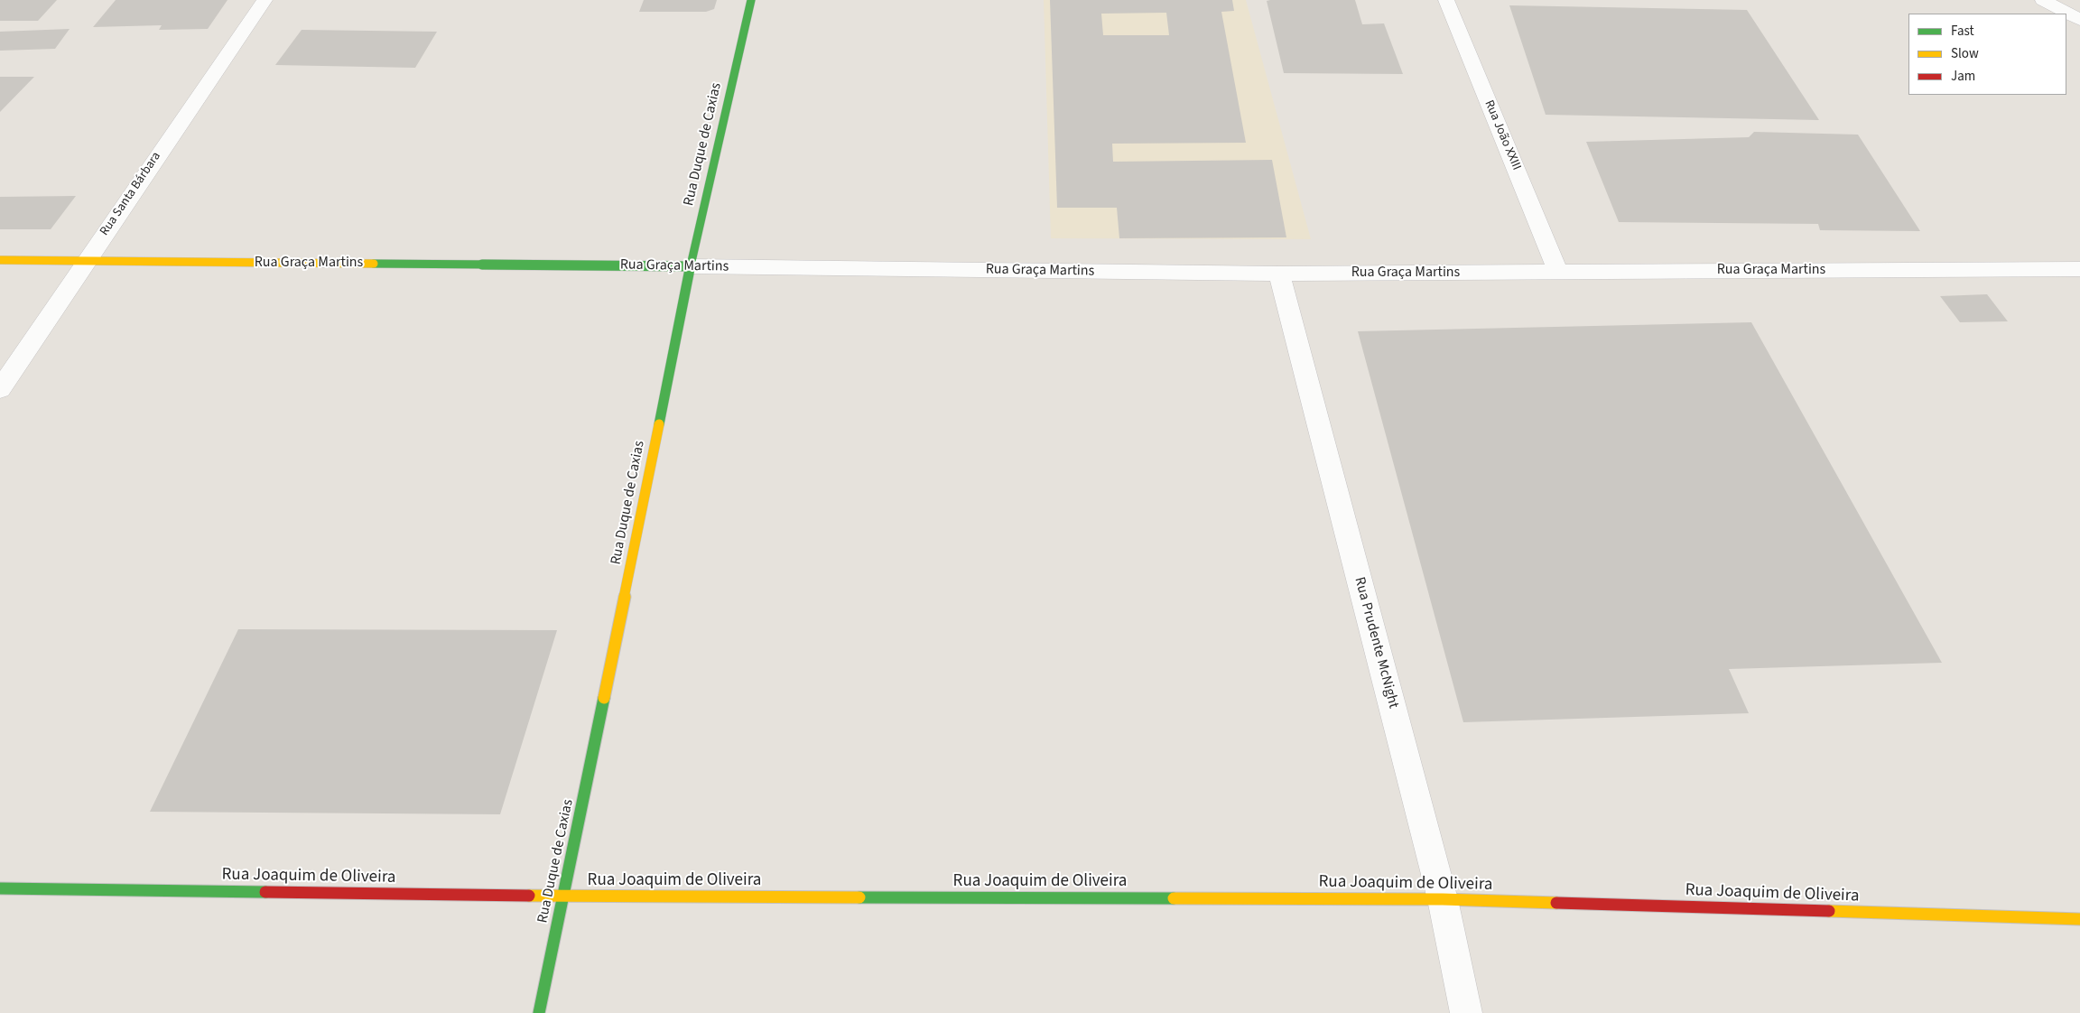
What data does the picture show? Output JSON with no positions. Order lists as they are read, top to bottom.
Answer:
{
  "streets": {
    "main road": ["Rua Duque de Caxias", "Rua Graça Martins", "Rua Joaquim de Oliveira"],
    "street": ["Rua João XXIII", "Rua Santa Bárbara", "Rua Prudente McNight"]
  },
  "crossings": [
    ["Rua João XXIII", "Rua Graça Martins"],
    ["Rua Duque de Caxias", "Rua Graça Martins"],
    ["Rua Duque de Caxias", "Rua Joaquim de Oliveira"],
    ["Rua Santa Bárbara", "Rua Graça Martins"],
    ["Rua Graça Martins", "Rua Prudente McNight"],
    ["Rua Prudente McNight", "Rua Joaquim de Oliveira"]
  ],
  "legend": ["Fast", "Slow", "Jam"]
}
